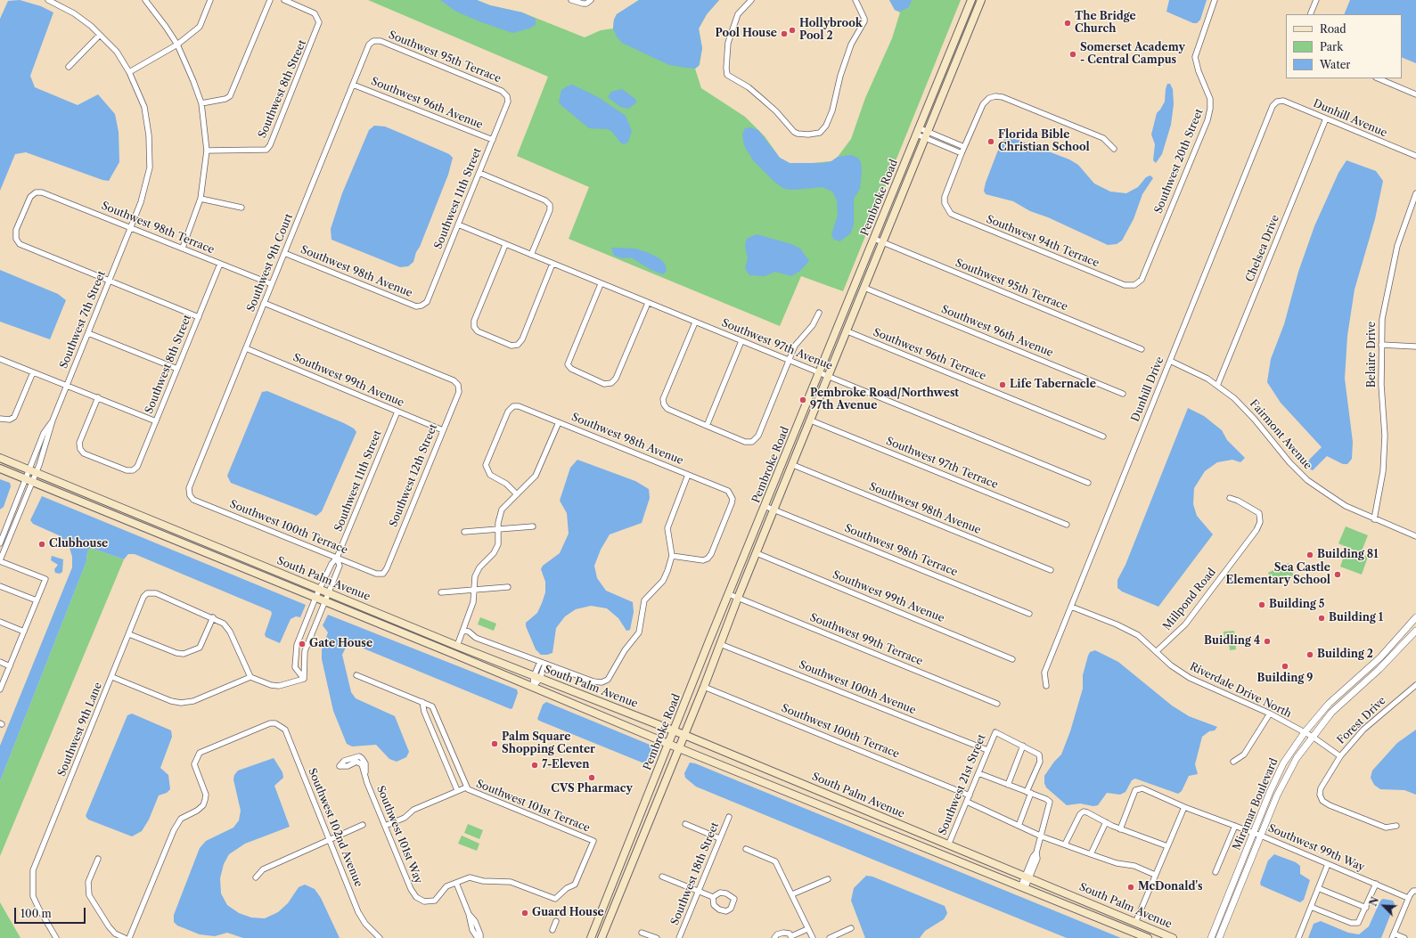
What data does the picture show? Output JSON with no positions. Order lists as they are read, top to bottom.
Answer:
{
  "streets": {
    "main road": ["Pembroke Road", "South Palm Avenue"],
    "street": [
      "Southwest 95th Terrace",
      "Southwest 8th Street",
      "Southwest 96th Avenue",
      "Dunhill Avenue",
      "Southwest 20th Street",
      "Southwest 11th Street",
      "Southwest 98th Terrace",
      "Southwest 94th Terrace",
      "Chelsea Drive",
      "Southwest 9th Court",
      "Southwest 98th Avenue",
      "Southwest 7th Street",
      "Southwest 97th Avenue",
      "Southwest 96th Terrace",
      "Belaire Drive",
      "Southwest 99th Avenue",
      "Dunhill Drive",
      "Fairmont Avenue",
      "Southwest 97th Terrace",
      "Southwest 12th Street",
      "Southwest 100th Terrace",
      "Millpond Road",
      "Southwest 99th Terrace",
      "Southwest 100th Avenue",
      "Riverdale Drive North",
      "Forest Drive",
      "Southwest 9th Lane",
      "Southwest 21st Street",
      "Miramar Boulevard",
      "Southwest 101st Terrace",
      "Southwest 102nd Avenue",
      "Southwest 101st Way",
      "Southwest 99th Way",
      "Southwest 18th Street"
    ]
  },
  "crossings": [
    ["Southwest 95th Terrace", "Pembroke Road"],
    ["Southwest 95th Terrace", "Southwest 11th Street"],
    ["Southwest 95th Terrace", "Southwest 9th Court"],
    ["Southwest 8th Street", "Southwest 98th Terrace"],
    ["Southwest 96th Avenue", "Pembroke Road"],
    ["Southwest 96th Avenue", "Southwest 11th Street"],
    ["Southwest 96th Avenue", "Southwest 9th Court"],
    ["Dunhill Avenue", "Chelsea Drive"],
    ["Dunhill Avenue", "Dunhill Drive"],
    ["Southwest 20th Street", "Southwest 94th Terrace"],
    ["Pembroke Road", "Southwest 98th Terrace"],
    ["Pembroke Road", "Southwest 98th Avenue"],
    ["Pembroke Road", "Southwest 97th Avenue"],
    ["Pembroke Road", "Southwest 96th Terrace"],
    ["Pembroke Road", "Southwest 99th Avenue"],
    ["Pembroke Road", "Southwest 97th Terrace"],
    ["Pembroke Road", "Southwest 100th Terrace"],
    ["Pembroke Road", "South Palm Avenue"],
    ["Pembroke Road", "Southwest 99th Terrace"],
    ["Pembroke Road", "Southwest 100th Avenue"],
    ["Southwest 11th Street", "Southwest 98th Avenue"],
    ["Southwest 11th Street", "Southwest 97th Avenue"],
    ["Southwest 11th Street", "Southwest 99th Avenue"],
    ["Southwest 11th Street", "Southwest 100th Terrace"],
    ["Southwest 11th Street", "South Palm Avenue"],
    ["Southwest 98th Terrace", "Southwest 9th Court"],
    ["Southwest 98th Terrace", "Southwest 7th Street"],
    ["Chelsea Drive", "Fairmont Avenue"],
    ["Southwest 9th Court", "Southwest 98th Avenue"],
    ["Southwest 9th Court", "Southwest 99th Avenue"],
    ["Southwest 9th Court", "Southwest 12th Street"],
    ["Southwest 9th Court", "Southwest 100th Terrace"],
    ["Southwest 7th Street", "South Palm Avenue"],
    ["Belaire Drive", "Fairmont Avenue"],
    ["Southwest 99th Avenue", "Southwest 12th Street"],
    ["Dunhill Drive", "Fairmont Avenue"],
    ["Dunhill Drive", "Riverdale Drive North"],
    ["Southwest 12th Street", "Southwest 100th Terrace"],
    ["Southwest 100th Terrace", "Southwest 21st Street"],
    ["South Palm Avenue", "Southwest 21st Street"],
    ["Millpond Road", "Riverdale Drive North"],
    ["Southwest 100th Avenue", "Southwest 21st Street"],
    ["Riverdale Drive North", "Forest Drive"],
    ["Riverdale Drive North", "Miramar Boulevard"],
    ["Miramar Boulevard", "Southwest 99th Way"],
    ["Southwest 101st Terrace", "Southwest 101st Way"]
  ],
  "places": [
    "The Bridge Church",
    "Hollybrook Pool 2",
    "Pool House",
    "Somerset Academy - Central Campus",
    "Florida Bible Christian School",
    "Life Tabernacle",
    "Pembroke Road/Northwest 97th Avenue",
    "Clubhouse",
    "Building 81",
    "Sea Castle Elementary School",
    "Building 5",
    "Building 1",
    "Buidling 4",
    "Gate House",
    "Building 2",
    "Building 9",
    "Palm Square Shopping Center",
    "7-Eleven",
    "CVS Pharmacy",
    "McDonald's",
    "Guard House"
  ],
  "legend": ["Road", "Park", "Water"],
  "scale_bar": "100 m",
  "north": "top left"
}
